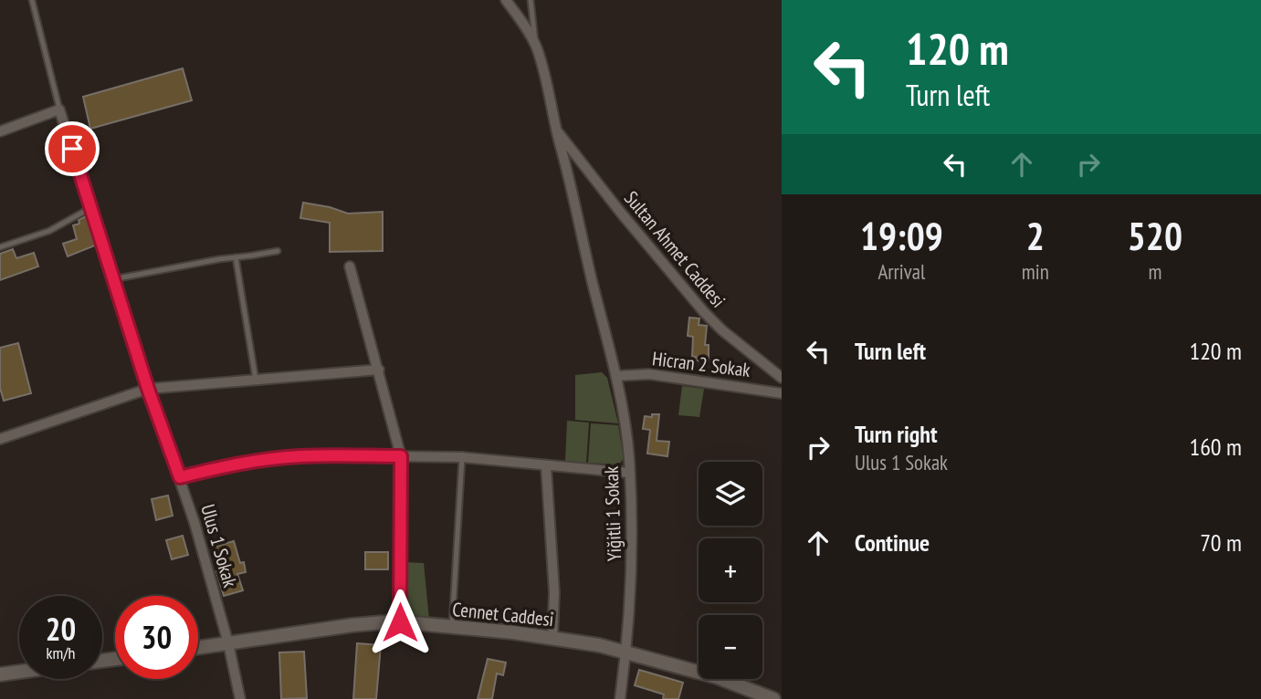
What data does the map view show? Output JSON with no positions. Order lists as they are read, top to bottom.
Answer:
{
  "streets": {
    "street": [
      "Sultan Ahmet Caddesi",
      "Hicran 2 Sokak",
      "Yiğitli 1 Sokak",
      "Ulus 1 Sokak",
      "Cennet Caddesi"
    ]
  },
  "crossings": [
    ["Sultan Ahmet Caddesi", "Yiğitli 1 Sokak"],
    ["Hicran 2 Sokak", "Yiğitli 1 Sokak"],
    ["Yiğitli 1 Sokak", "Cennet Caddesi"],
    ["Ulus 1 Sokak", "Cennet Caddesi"]
  ],
  "page": {
    "turn": ["120 m", "Turn left"],
    "eta": [
      "19:09",
      "Arrival",
      "2",
      "min",
      "520",
      "m"
    ],
    "list": [
      {
        "name": "Turn left",
        "value": "120 m"
      },
      {
        "name": "Turn right",
        "note": "Ulus 1 Sokak",
        "value": "160 m"
      },
      {
        "name": "Continue",
        "value": "70 m"
      }
    ],
    "map_buttons": ["+", "−"],
    "speed": "20 km/h",
    "limit": "30"
  }
}
